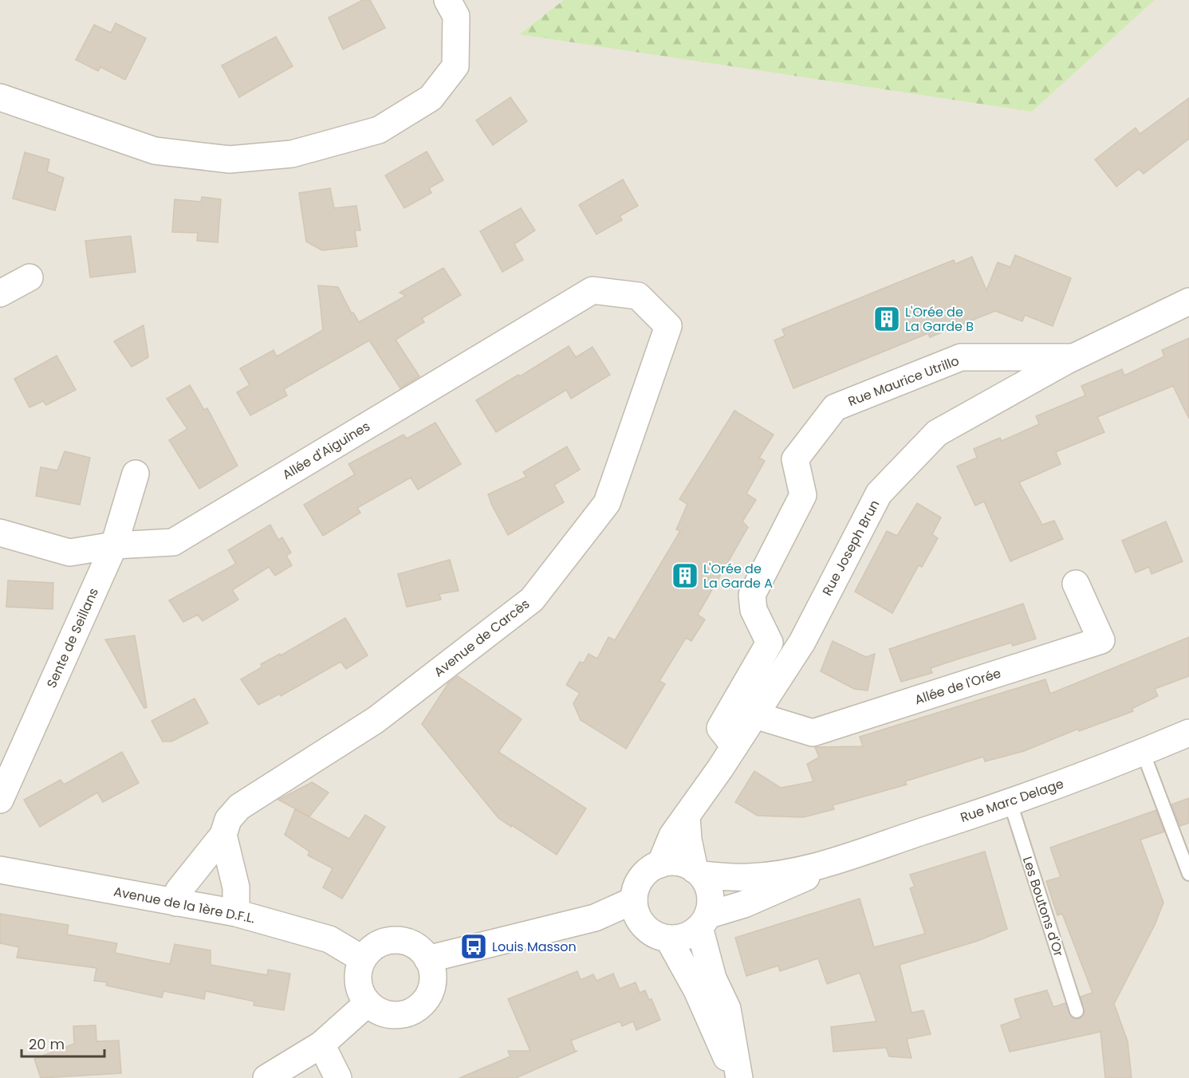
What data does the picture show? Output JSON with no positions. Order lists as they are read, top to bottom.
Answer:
{
  "streets": {
    "street": [
      "Rue Maurice Utrillo",
      "Allée d'Aiguines",
      "Rue Joseph Brun",
      "Sente de Seillans",
      "Avenue de Carcès",
      "Allée de l'Orée",
      "Rue Marc Delage",
      "Avenue de la 1ère D.F.L."
    ],
    "lane": ["Les Boutons d'Or"]
  },
  "crossings": [
    ["Rue Maurice Utrillo", "Rue Joseph Brun"],
    ["Allée d'Aiguines", "Sente de Seillans"],
    ["Allée d'Aiguines", "Avenue de Carcès"],
    ["Rue Joseph Brun", "Allée de l'Orée"],
    ["Rue Joseph Brun", "Rue Marc Delage"],
    ["Avenue de Carcès", "Avenue de la 1ère D.F.L."],
    ["Rue Marc Delage", "Les Boutons d'Or"]
  ],
  "places": {
    "building": ["L'Orée de La Garde B", "L'Orée de La Garde A"],
    "bus stop": ["Louis Masson"]
  },
  "scale_bar": "20 m"
}
